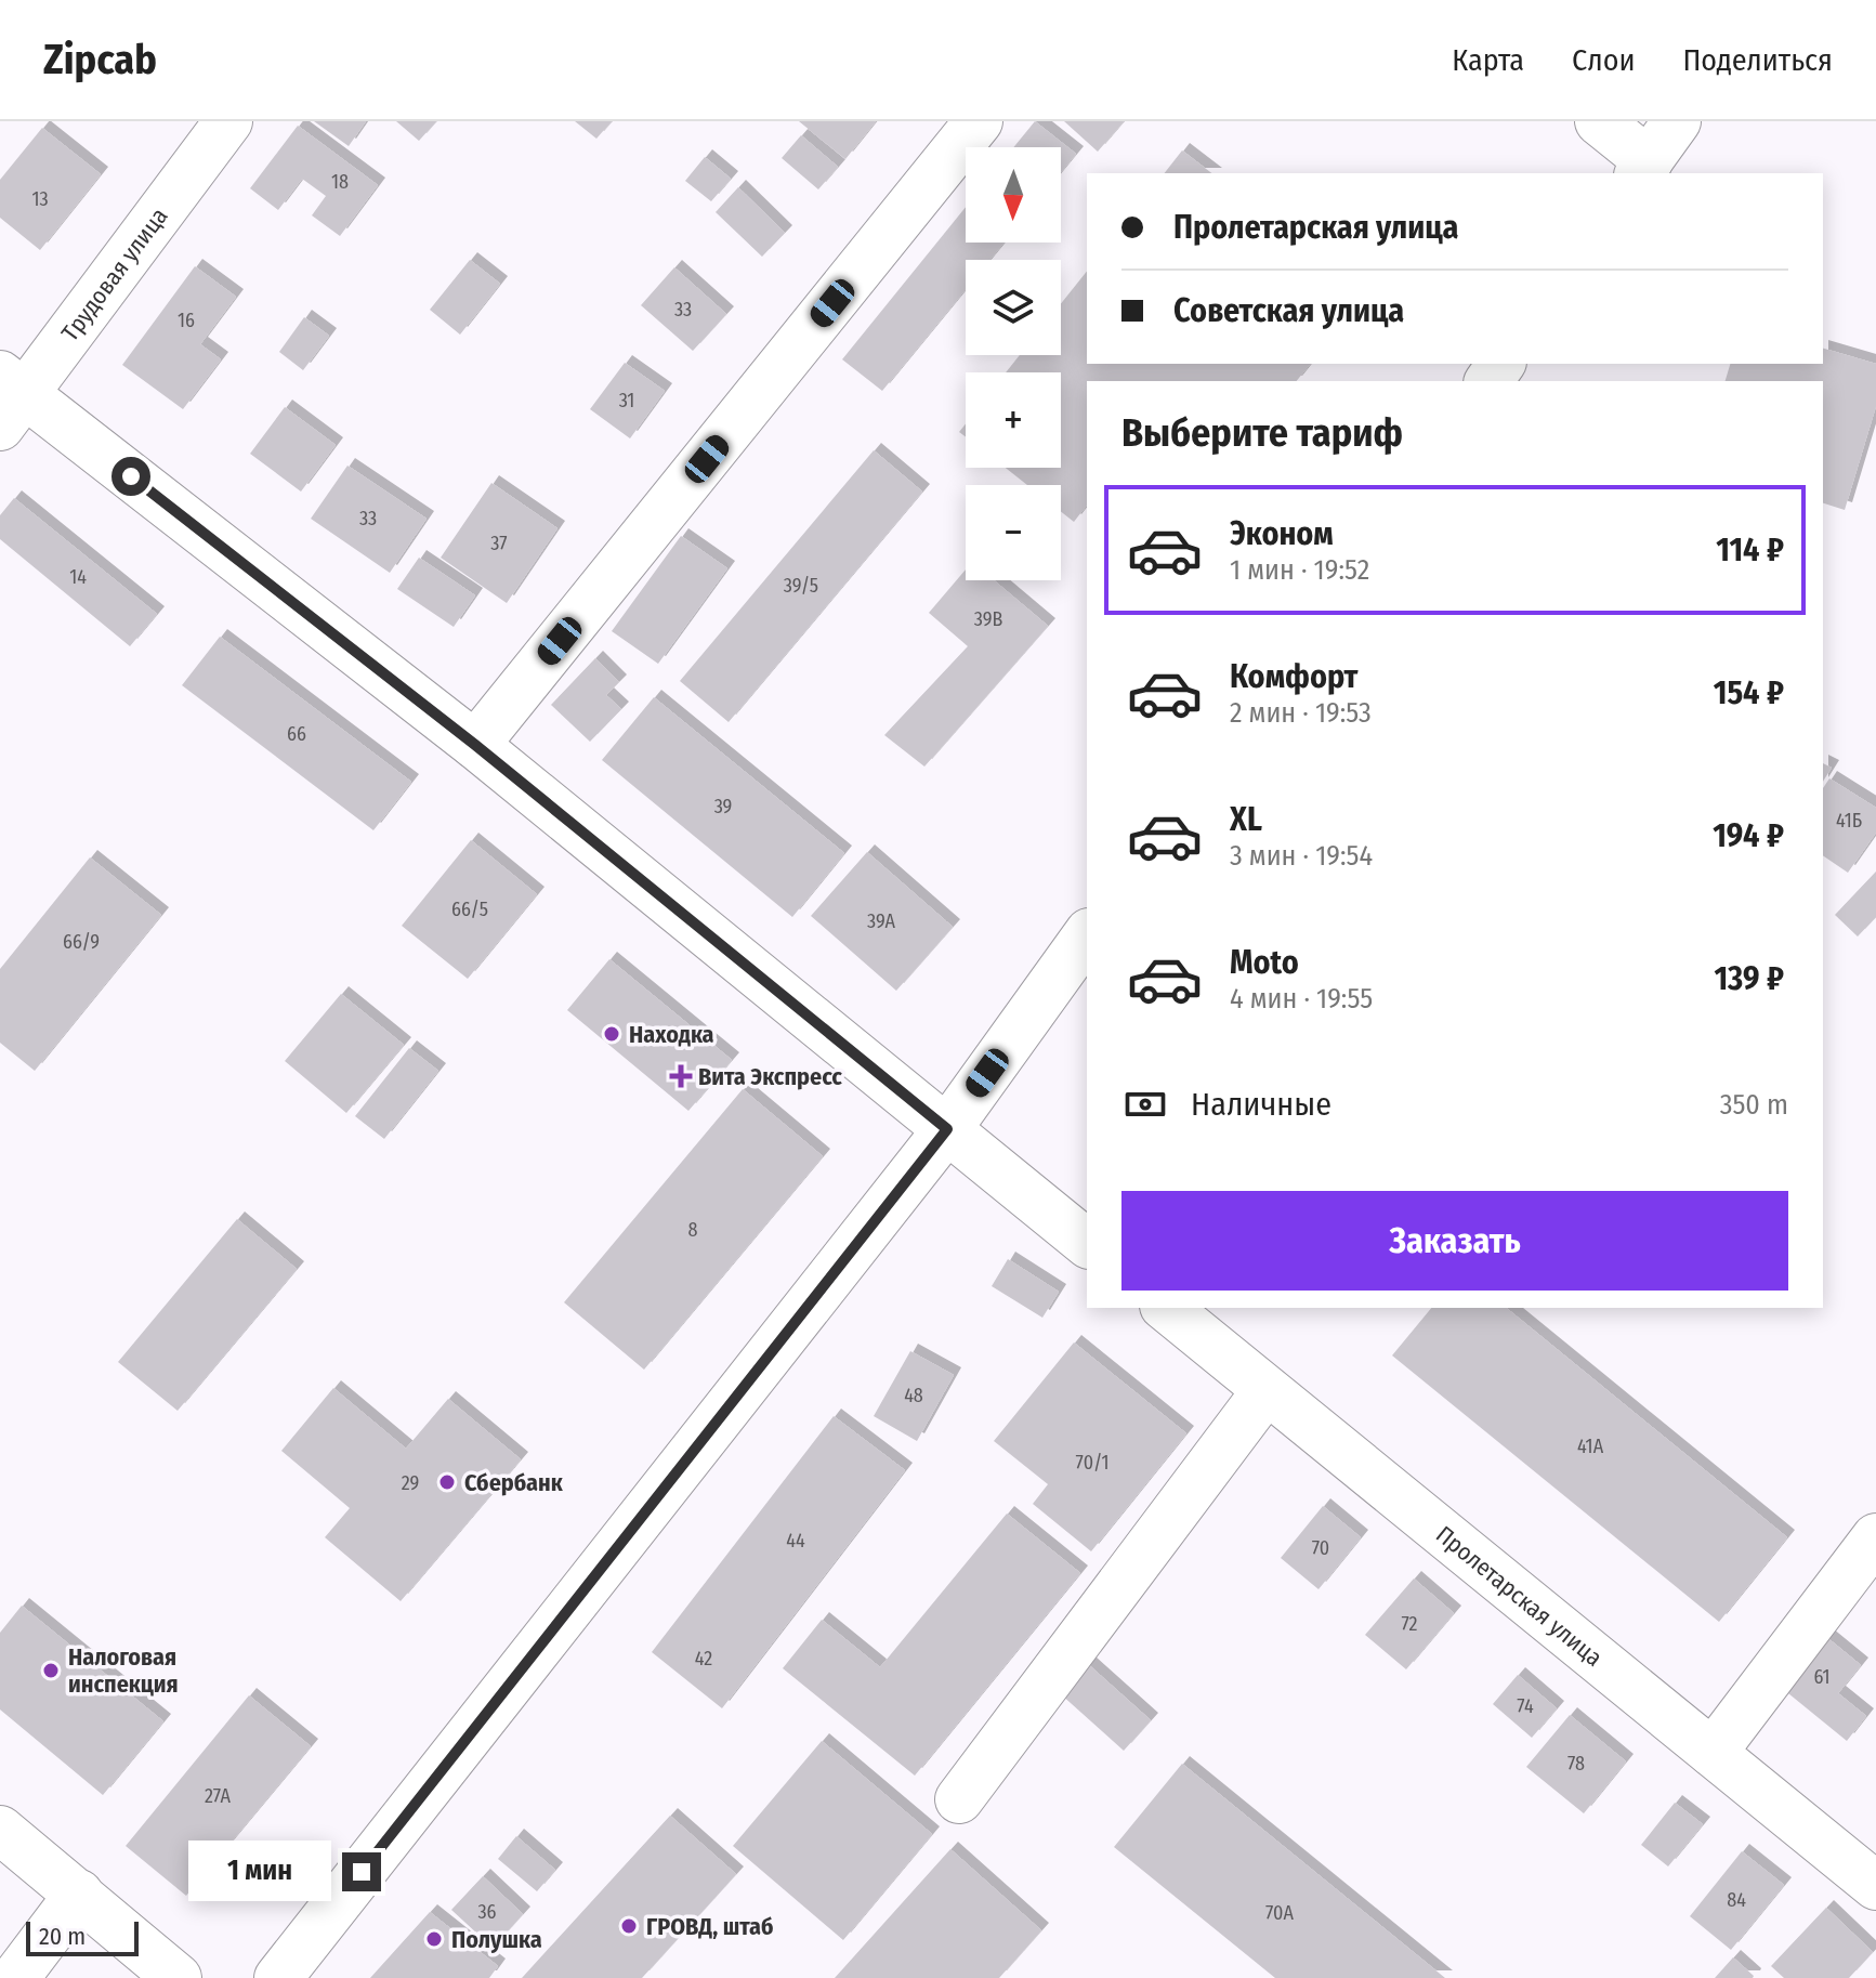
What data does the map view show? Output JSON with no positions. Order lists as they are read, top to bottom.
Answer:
{
  "streets": {
    "street": ["Трудовая улица", "Пролетарская улица"]
  },
  "places": {
    "other": [
      "Находка",
      "Сбербанк",
      "Налоговая инспекция",
      "ГРОВД, штаб",
      "Полушка"
    ],
    "health": ["Вита Экспресс"]
  },
  "house_numbers": [
    "18",
    "13",
    "33",
    "16",
    "31",
    "33",
    "37",
    "14",
    "39/5",
    "39В",
    "66",
    "39",
    "41Б",
    "66/5",
    "39А",
    "66/9",
    "8",
    "48",
    "41А",
    "70/1",
    "29",
    "44",
    "70",
    "72",
    "42",
    "61",
    "74",
    "78",
    "27А",
    "84",
    "36",
    "70А"
  ],
  "scale_bar": "20 m",
  "north": "bottom",
  "page": {
    "header": "Zipcab",
    "nav": ["Карта", "Слои", "Поделиться"],
    "map_buttons": ["+", "−"],
    "banner": ["Пролетарская улица", "Советская улица"],
    "heading": "Выберите тариф",
    "list": [
      {
        "name": "Эконом",
        "note": "1 мин · 19:52",
        "value": "114 ₽"
      },
      {
        "name": "Комфорт",
        "note": "2 мин · 19:53",
        "value": "154 ₽"
      },
      {
        "name": "XL",
        "note": "3 мин · 19:54",
        "value": "194 ₽"
      },
      {
        "name": "Moto",
        "note": "4 мин · 19:55",
        "value": "139 ₽"
      }
    ],
    "pay": ["Наличные", "350 m"],
    "buttons": "Заказать",
    "bubble": "1 мин",
    "scale": "20 m"
  }
}
